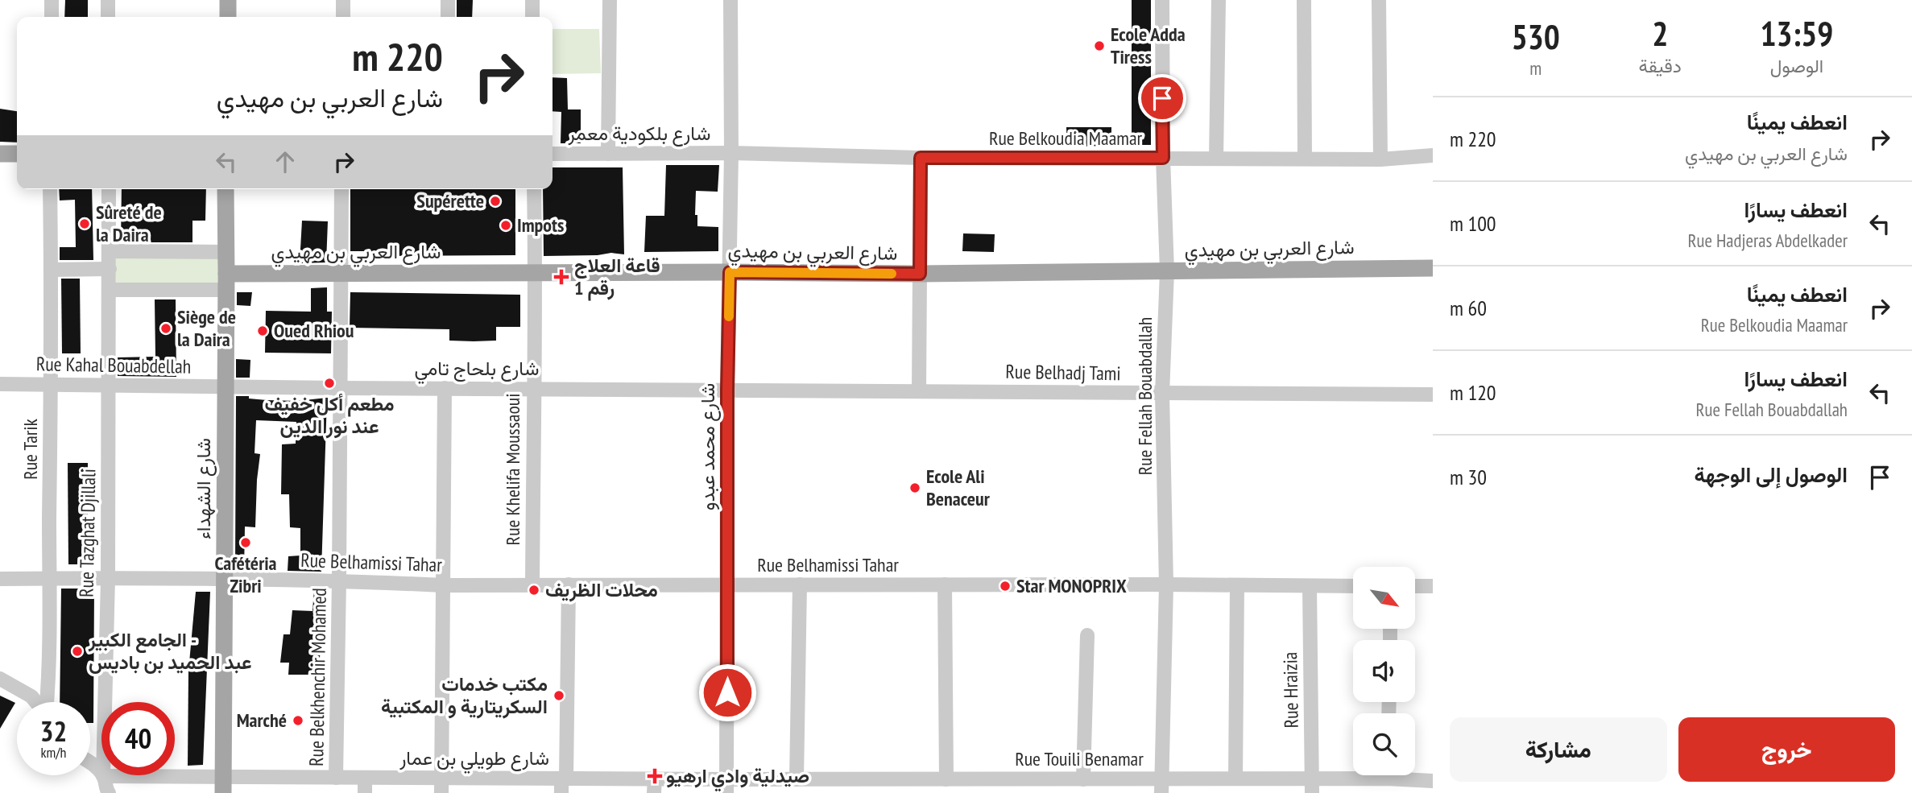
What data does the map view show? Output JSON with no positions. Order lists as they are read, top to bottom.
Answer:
{
  "streets": {
    "main road": ["شارع العربي بن مهيدي", "شارع الشهداء"],
    "street": [
      "شارع بلكودية معمر",
      "Rue Belkoudia Maamar",
      "Rue Kahal Bouabdellah",
      "شارع بلحاج تامي",
      "Rue Belhadj Tami",
      "Rue Fellah Bouabdallah",
      "شارع محمد عبدو",
      "Rue Tarik",
      "Rue Khelifa Moussaoui",
      "Rue Tazghat Djillali",
      "Rue Belhamissi Tahar",
      "Rue Belkhenchir Mohamed",
      "Rue Hraizia",
      "شارع طويلي بن عمار",
      "Rue Touili Benamar"
    ]
  },
  "crossings": [
    ["شارع بلكودية معمر", "Rue Belkoudia Maamar"],
    ["شارع بلكودية معمر", "شارع محمد عبدو"],
    ["Rue Belkoudia Maamar", "Rue Fellah Bouabdallah"],
    ["Rue Belkoudia Maamar", "شارع محمد عبدو"],
    ["شارع العربي بن مهيدي", "Rue Fellah Bouabdallah"],
    ["شارع العربي بن مهيدي", "شارع محمد عبدو"],
    ["شارع العربي بن مهيدي", "Rue Khelifa Moussaoui"],
    ["شارع العربي بن مهيدي", "شارع الشهداء"],
    ["شارع العربي بن مهيدي", "Rue Belkhenchir Mohamed"],
    ["Rue Kahal Bouabdellah", "شارع بلحاج تامي"],
    ["Rue Kahal Bouabdellah", "Rue Tarik"],
    ["Rue Kahal Bouabdellah", "شارع الشهداء"],
    ["Rue Kahal Bouabdellah", "Rue Tazghat Djillali"],
    ["شارع بلحاج تامي", "Rue Belhadj Tami"],
    ["شارع بلحاج تامي", "شارع محمد عبدو"],
    ["شارع بلحاج تامي", "Rue Khelifa Moussaoui"],
    ["شارع بلحاج تامي", "شارع الشهداء"],
    ["شارع بلحاج تامي", "Rue Belkhenchir Mohamed"],
    ["Rue Belhadj Tami", "Rue Fellah Bouabdallah"],
    ["Rue Belhadj Tami", "شارع محمد عبدو"],
    ["Rue Fellah Bouabdallah", "Rue Belhamissi Tahar"],
    ["Rue Fellah Bouabdallah", "Rue Touili Benamar"],
    ["شارع محمد عبدو", "Rue Belhamissi Tahar"],
    ["شارع محمد عبدو", "شارع طويلي بن عمار"],
    ["شارع محمد عبدو", "Rue Touili Benamar"],
    ["Rue Tarik", "Rue Belhamissi Tahar"],
    ["Rue Khelifa Moussaoui", "Rue Belhamissi Tahar"],
    ["شارع الشهداء", "Rue Belhamissi Tahar"],
    ["شارع الشهداء", "شارع طويلي بن عمار"],
    ["Rue Tazghat Djillali", "Rue Belhamissi Tahar"],
    ["Rue Tazghat Djillali", "شارع طويلي بن عمار"],
    ["Rue Belhamissi Tahar", "Rue Belkhenchir Mohamed"],
    ["Rue Belhamissi Tahar", "Rue Hraizia"],
    ["Rue Belkhenchir Mohamed", "شارع طويلي بن عمار"],
    ["Rue Hraizia", "Rue Touili Benamar"],
    ["شارع طويلي بن عمار", "Rue Touili Benamar"]
  ],
  "places": {
    "other": [
      "Ecole Adda Tiress",
      "Supérette",
      "Sûreté de la Daira",
      "Impots",
      "Siège de la Daira",
      "Oued Rhiou",
      "مطعم أكل خفيف عند نور الدين",
      "Ecole Ali Benaceur",
      "Cafétéria Zibri",
      "Star MONOPRIX",
      "محلات الظريف",
      "الجامع الكبير - عبد الحميد بن باديس",
      "مكتب خدمات السكريتارية و المكتبية",
      "Marché"
    ],
    "health": ["قاعة العلاج رقم 1", "صيدلية وادي ارهيو"]
  },
  "north": "bottom right",
  "page": {
    "eta": [
      "13:59",
      "الوصول",
      "2",
      "دقيقة",
      "530",
      "m"
    ],
    "turn": ["220 m", "شارع العربي بن مهيدي"],
    "list": [
      {
        "name": "انعطف يمينًا",
        "note": "شارع العربي بن مهيدي",
        "value": "220 m"
      },
      {
        "name": "انعطف يسارًا",
        "note": "Rue Hadjeras Abdelkader",
        "value": "100 m"
      },
      {
        "name": "انعطف يمينًا",
        "note": "Rue Belkoudia Maamar",
        "value": "60 m"
      },
      {
        "name": "انعطف يسارًا",
        "note": "Rue Fellah Bouabdallah",
        "value": "120 m"
      },
      {
        "name": "الوصول إلى الوجهة",
        "value": "30 m"
      }
    ],
    "speed": "32 km/h",
    "limit": "40",
    "buttons": ["خروج", "مشاركة"]
  }
}
